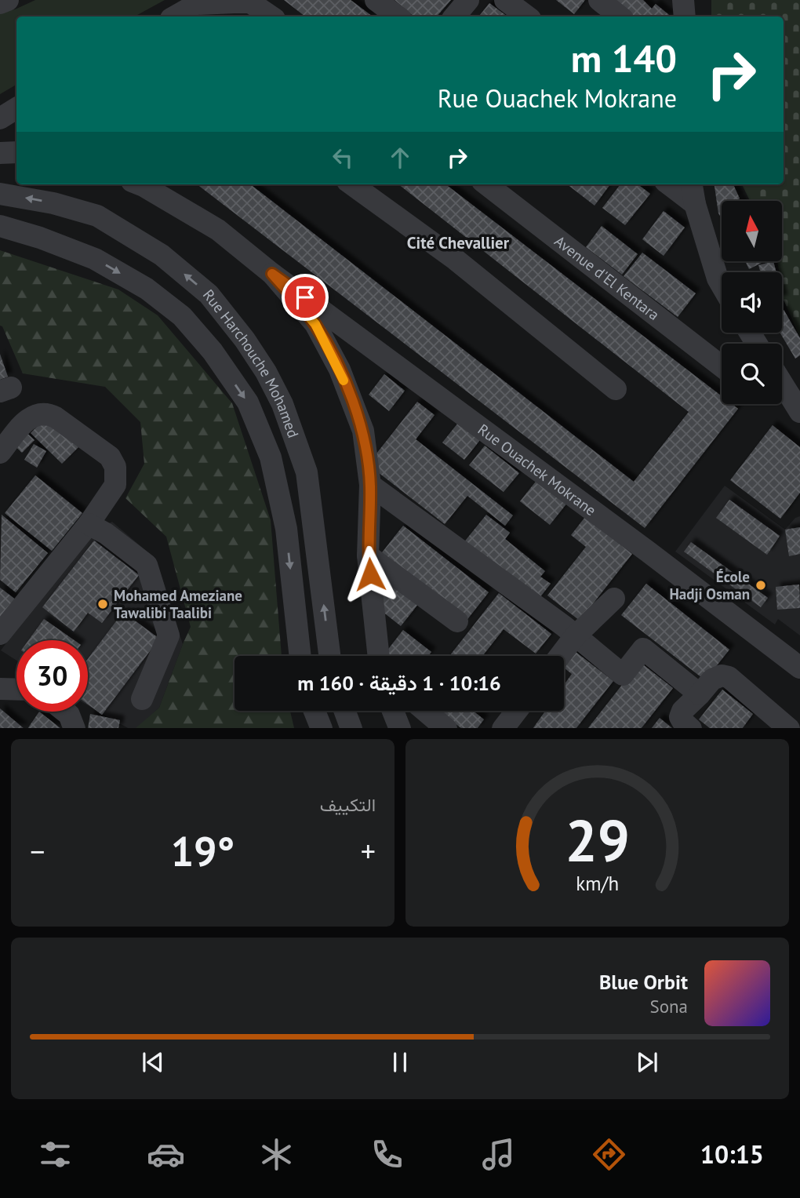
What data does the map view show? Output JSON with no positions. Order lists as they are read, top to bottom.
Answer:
{
  "streets": {
    "street": ["Avenue d'El Kentara", "Rue Harchouche Mohamed", "Rue Ouachek Mokrane"]
  },
  "districts": ["Cité Chevallier"],
  "places": ["École Hadji Osman", "Mohamed Ameziane Tawalibi Taalibi"],
  "north": "top",
  "page": {
    "turn": ["140 m", "Rue Ouachek Mokrane"],
    "limit": "30",
    "trip": "10:16 · 1 دقيقة · 160 m",
    "tile": "التكييف",
    "heat": ["−", "19°", "+"],
    "song": ["Blue Orbit", "Sona"],
    "tabs": "10:15",
    "gauge": ["29", "km/h"]
  }
}
